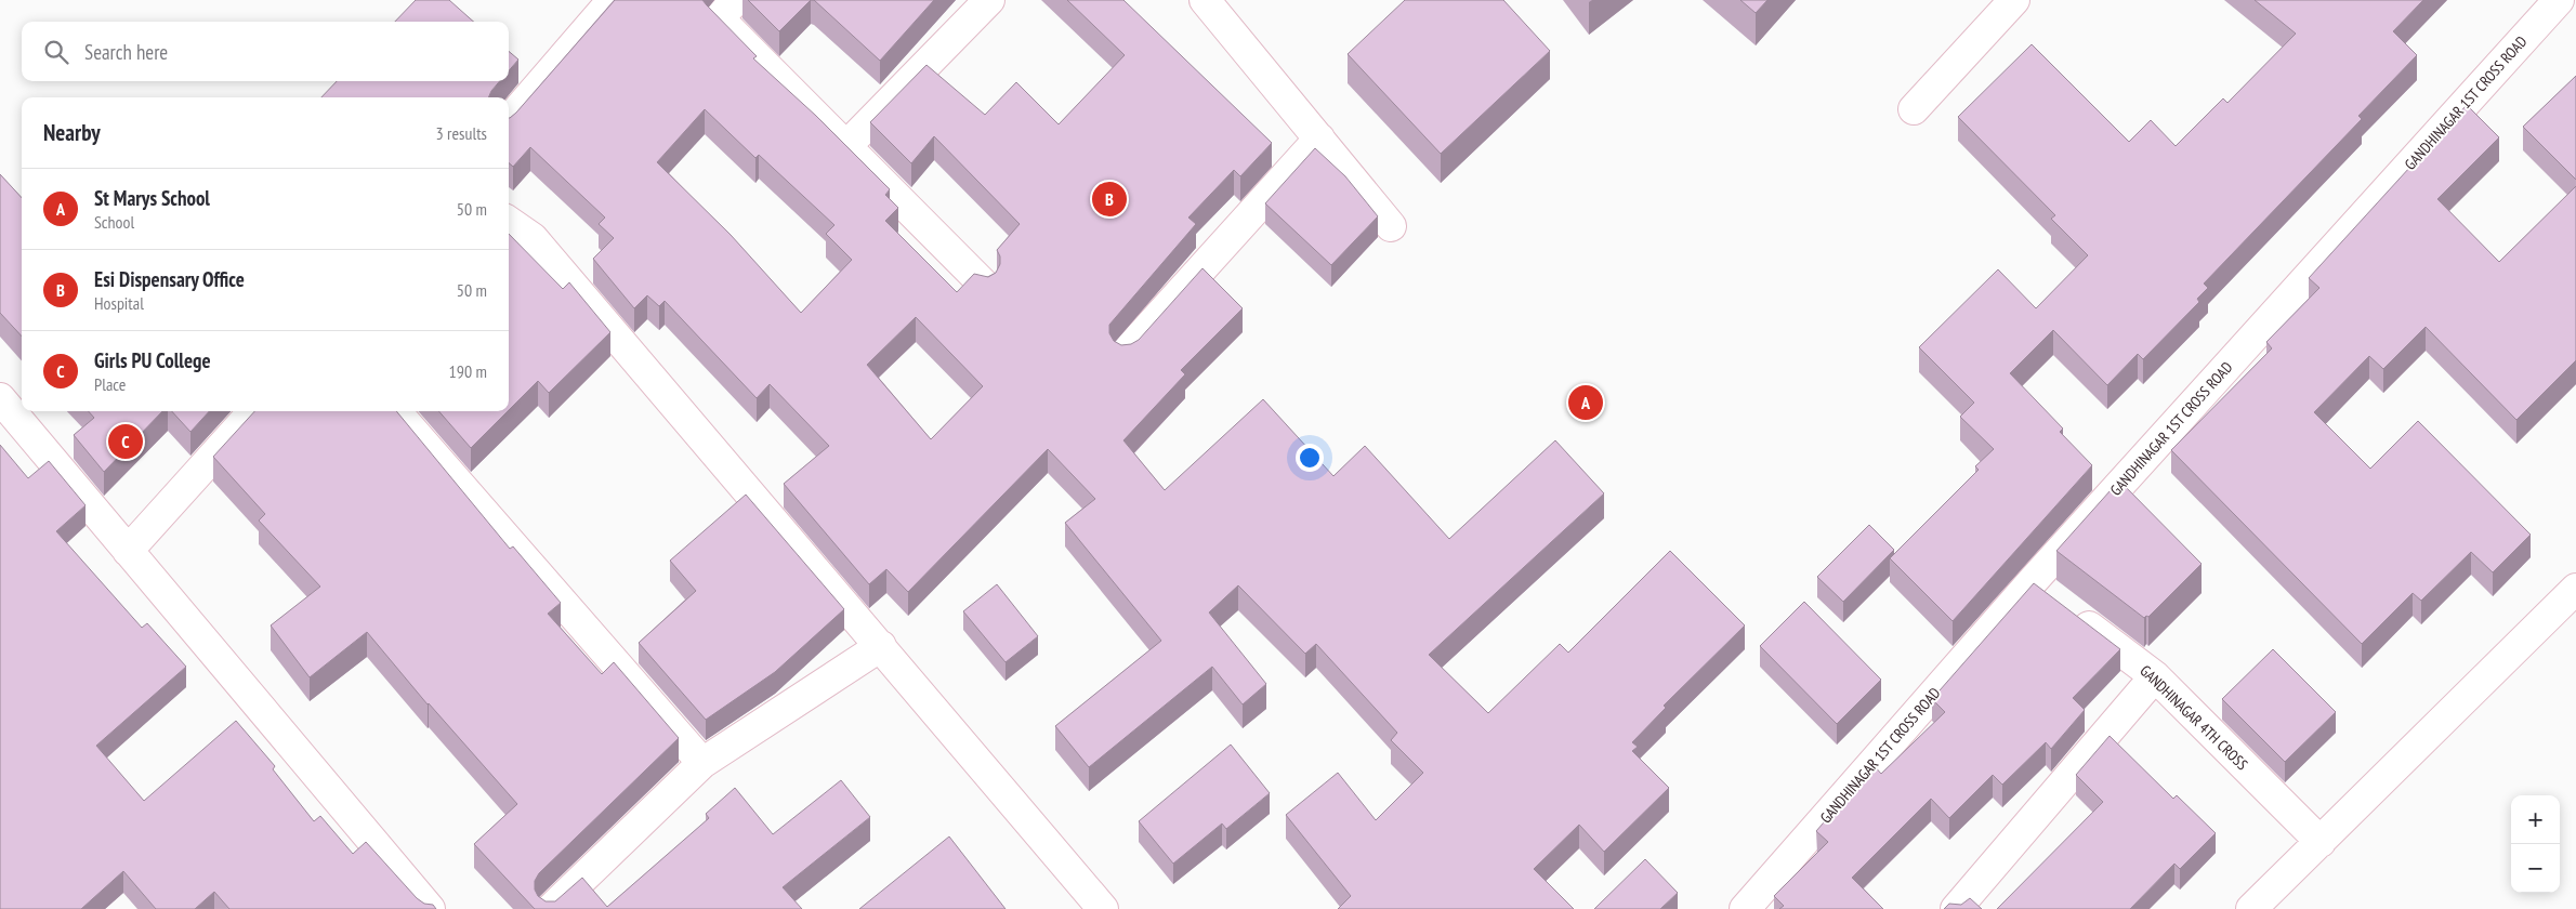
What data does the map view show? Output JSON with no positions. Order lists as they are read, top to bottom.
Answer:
{
  "streets": {
    "street": ["GANDHINAGAR 1ST CROSS ROAD", "GANDHINAGAR 4TH CROSS"]
  },
  "crossings": [
    ["GANDHINAGAR 1ST CROSS ROAD", "GANDHINAGAR 4TH CROSS"]
  ],
  "page": {
    "search": "Search here",
    "heading": ["Nearby", "3 results"],
    "list": [
      {
        "mark": "A",
        "name": "St Marys School",
        "note": "School",
        "value": "50 m"
      },
      {
        "mark": "B",
        "name": "Esi Dispensary Office",
        "note": "Hospital",
        "value": "50 m"
      },
      {
        "mark": "C",
        "name": "Girls PU College",
        "note": "Place",
        "value": "190 m"
      }
    ],
    "pins": ["B", "A", "C"],
    "map_buttons": ["+", "−"]
  }
}
